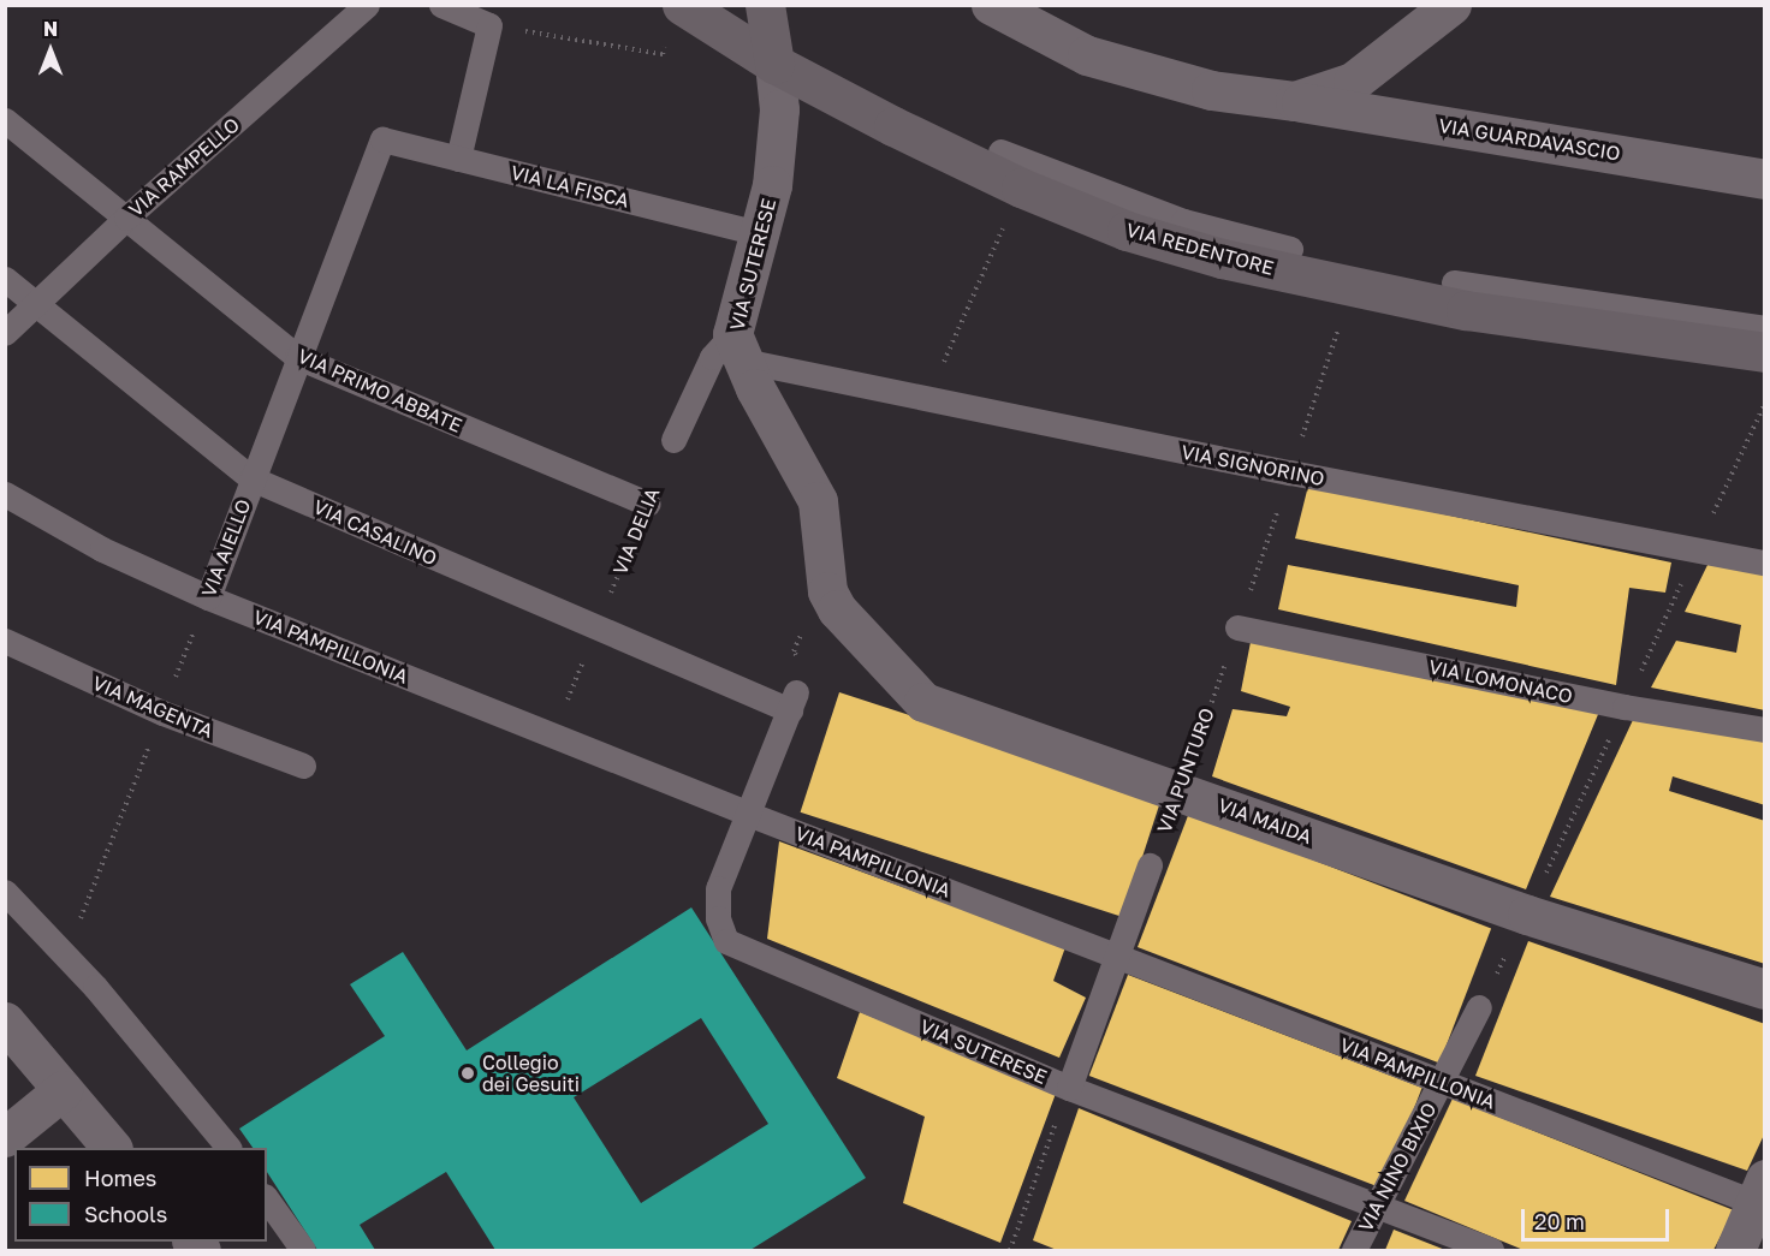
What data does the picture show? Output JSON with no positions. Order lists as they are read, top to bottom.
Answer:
{
  "streets": {
    "street": [
      "VIA GUARDAVASCIO",
      "VIA REDENTORE",
      "VIA SUTERESE",
      "VIA MAIDA"
    ],
    "lane": [
      "VIA RAMPELLO",
      "VIA LA FISCA",
      "VIA PRIMO ABBATE",
      "VIA SIGNORINO",
      "VIA CASALINO",
      "VIA AIELLO",
      "VIA PAMPILLONIA",
      "VIA LOMONACO",
      "VIA MAGENTA",
      "VIA NINO BIXIO"
    ],
    "path": ["VIA DELIA", "VIA PUNTURO"]
  },
  "crossings": [
    ["VIA RAMPELLO", "VIA PRIMO ABBATE"],
    ["VIA RAMPELLO", "VIA CASALINO"],
    ["VIA LA FISCA", "VIA SUTERESE"],
    ["VIA LA FISCA", "VIA AIELLO"],
    ["VIA REDENTORE", "VIA SUTERESE"],
    ["VIA REDENTORE", "VIA PUNTURO"],
    ["VIA SUTERESE", "VIA SIGNORINO"],
    ["VIA SUTERESE", "VIA CASALINO"],
    ["VIA SUTERESE", "VIA PAMPILLONIA"],
    ["VIA SUTERESE", "VIA MAIDA"],
    ["VIA SUTERESE", "VIA NINO BIXIO"],
    ["VIA PRIMO ABBATE", "VIA DELIA"],
    ["VIA PRIMO ABBATE", "VIA AIELLO"],
    ["VIA SIGNORINO", "VIA PUNTURO"],
    ["VIA DELIA", "VIA CASALINO"],
    ["VIA DELIA", "VIA PAMPILLONIA"],
    ["VIA CASALINO", "VIA AIELLO"],
    ["VIA AIELLO", "VIA PAMPILLONIA"],
    ["VIA AIELLO", "VIA MAGENTA"],
    ["VIA PAMPILLONIA", "VIA NINO BIXIO"],
    ["VIA LOMONACO", "VIA PUNTURO"],
    ["VIA PUNTURO", "VIA MAIDA"]
  ],
  "places": ["Collegio dei Gesuiti"],
  "legend": ["Homes", "Schools"],
  "scale_bar": "20 m",
  "north": "top"
}
